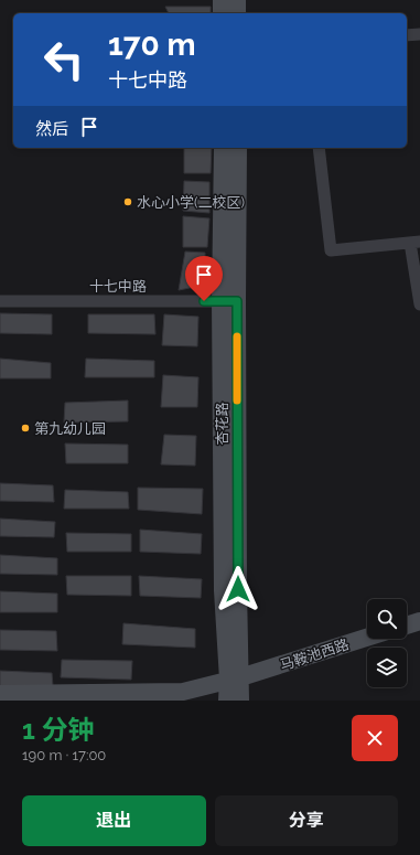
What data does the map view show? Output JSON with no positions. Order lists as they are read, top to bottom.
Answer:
{
  "streets": {
    "main road": ["杏花路", "马鞍池西路"],
    "street": ["十七中路"]
  },
  "crossings": [
    ["十七中路", "杏花路"],
    ["杏花路", "马鞍池西路"]
  ],
  "places": ["水心小学(二校区)", "第九幼儿园"],
  "page": {
    "turn": ["170 m", "十七中路"],
    "then": "然后",
    "heading": ["1 分钟", "190 m · 17:00"],
    "buttons": ["退出", "分享"]
  }
}
